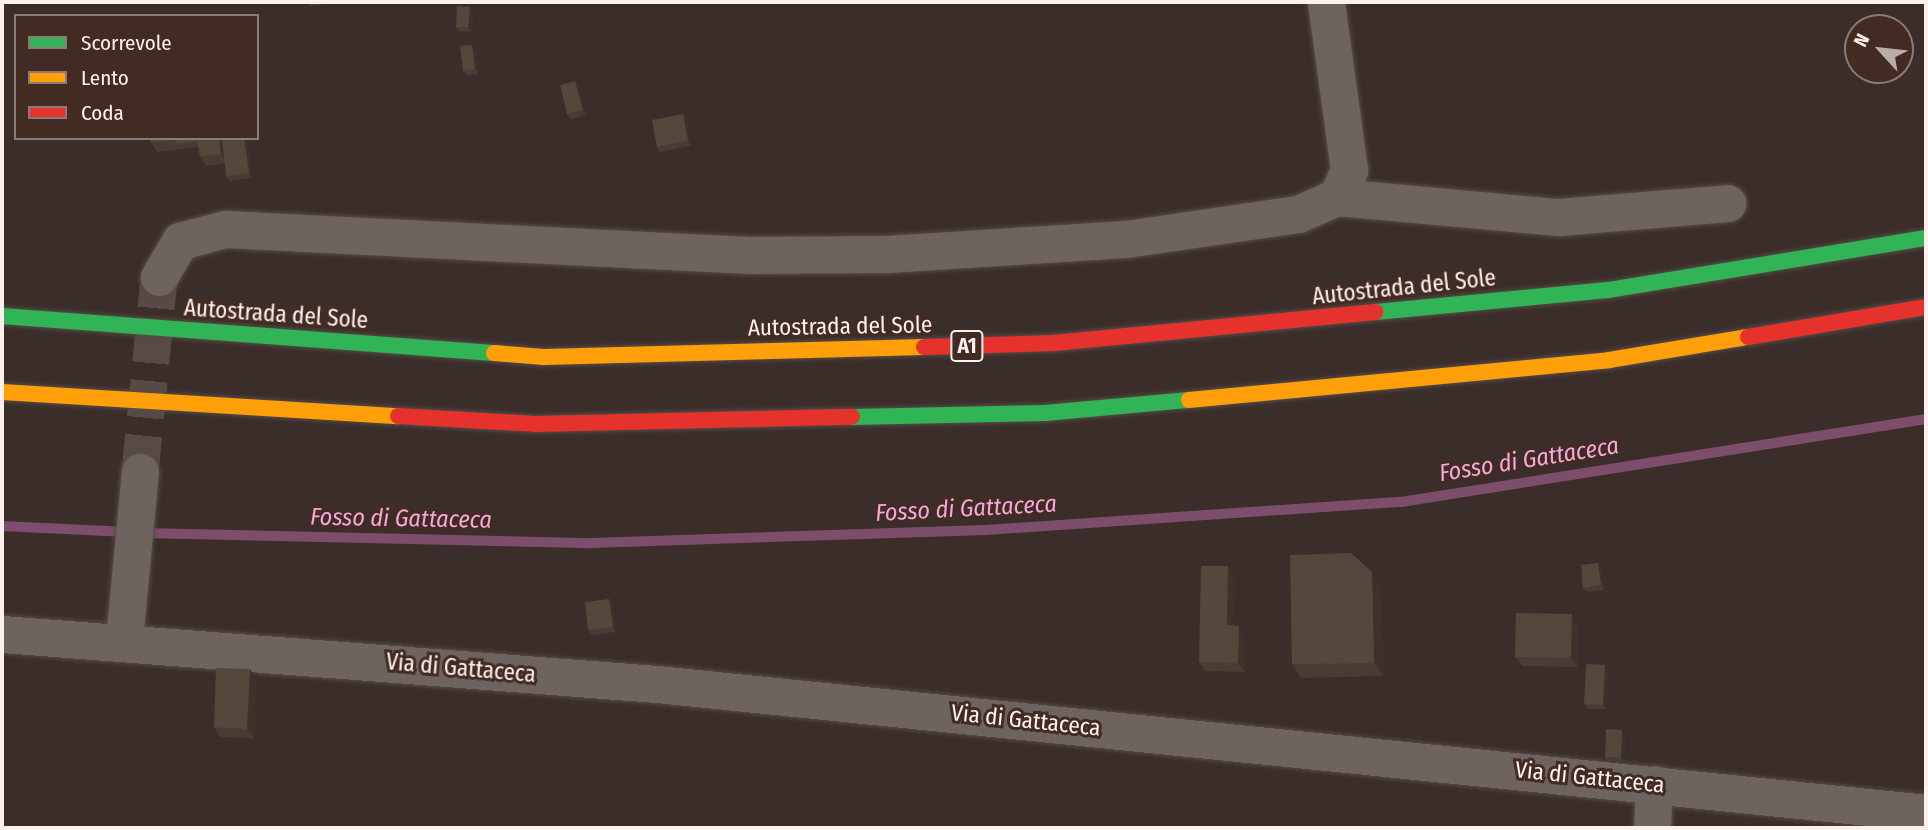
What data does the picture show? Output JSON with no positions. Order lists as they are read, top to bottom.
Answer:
{
  "streets": {
    "highway": ["Autostrada del Sole", "A1"],
    "street": ["Via di Gattaceca"]
  },
  "water": ["Fosso di Gattaceca"],
  "legend": ["Scorrevole", "Lento", "Coda"],
  "north": "top left"
}
